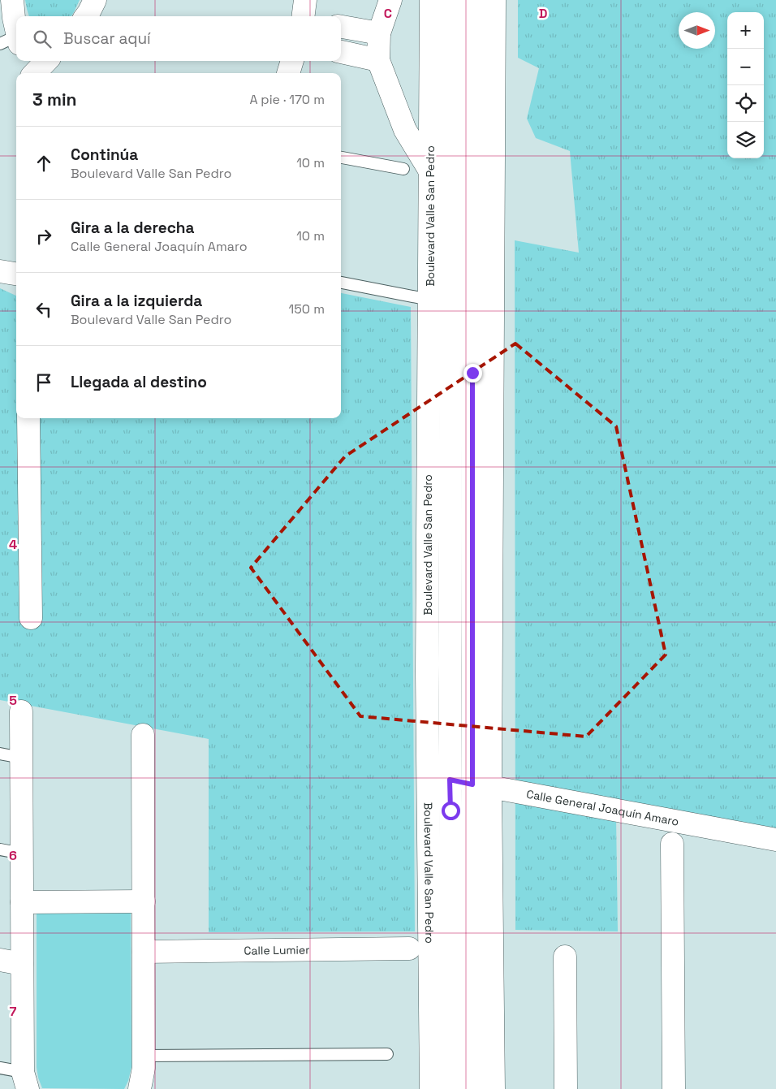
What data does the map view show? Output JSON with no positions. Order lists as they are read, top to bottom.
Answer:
{
  "streets": {
    "main road": ["Boulevard Valle San Pedro", "Calle General Joaquín Amaro", "Calle Lumier"]
  },
  "crossings": [
    ["Boulevard Valle San Pedro", "Calle General Joaquín Amaro"]
  ],
  "north": "right",
  "page": {
    "map_buttons": ["+", "−"],
    "search": "Buscar aquí",
    "heading": ["3 min", "A pie · 170 m"],
    "list": [
      ["Continúa", "Boulevard Valle San Pedro", "10 m"],
      ["Gira a la derecha", "Calle General Joaquín Amaro", "10 m"],
      ["Gira a la izquierda", "Boulevard Valle San Pedro", "150 m"],
      "Llegada al destino"
    ]
  },
  "grid": {
    "columns": ["C", "D"],
    "rows": [
      "4",
      "5",
      "6",
      "7"
    ]
  }
}
